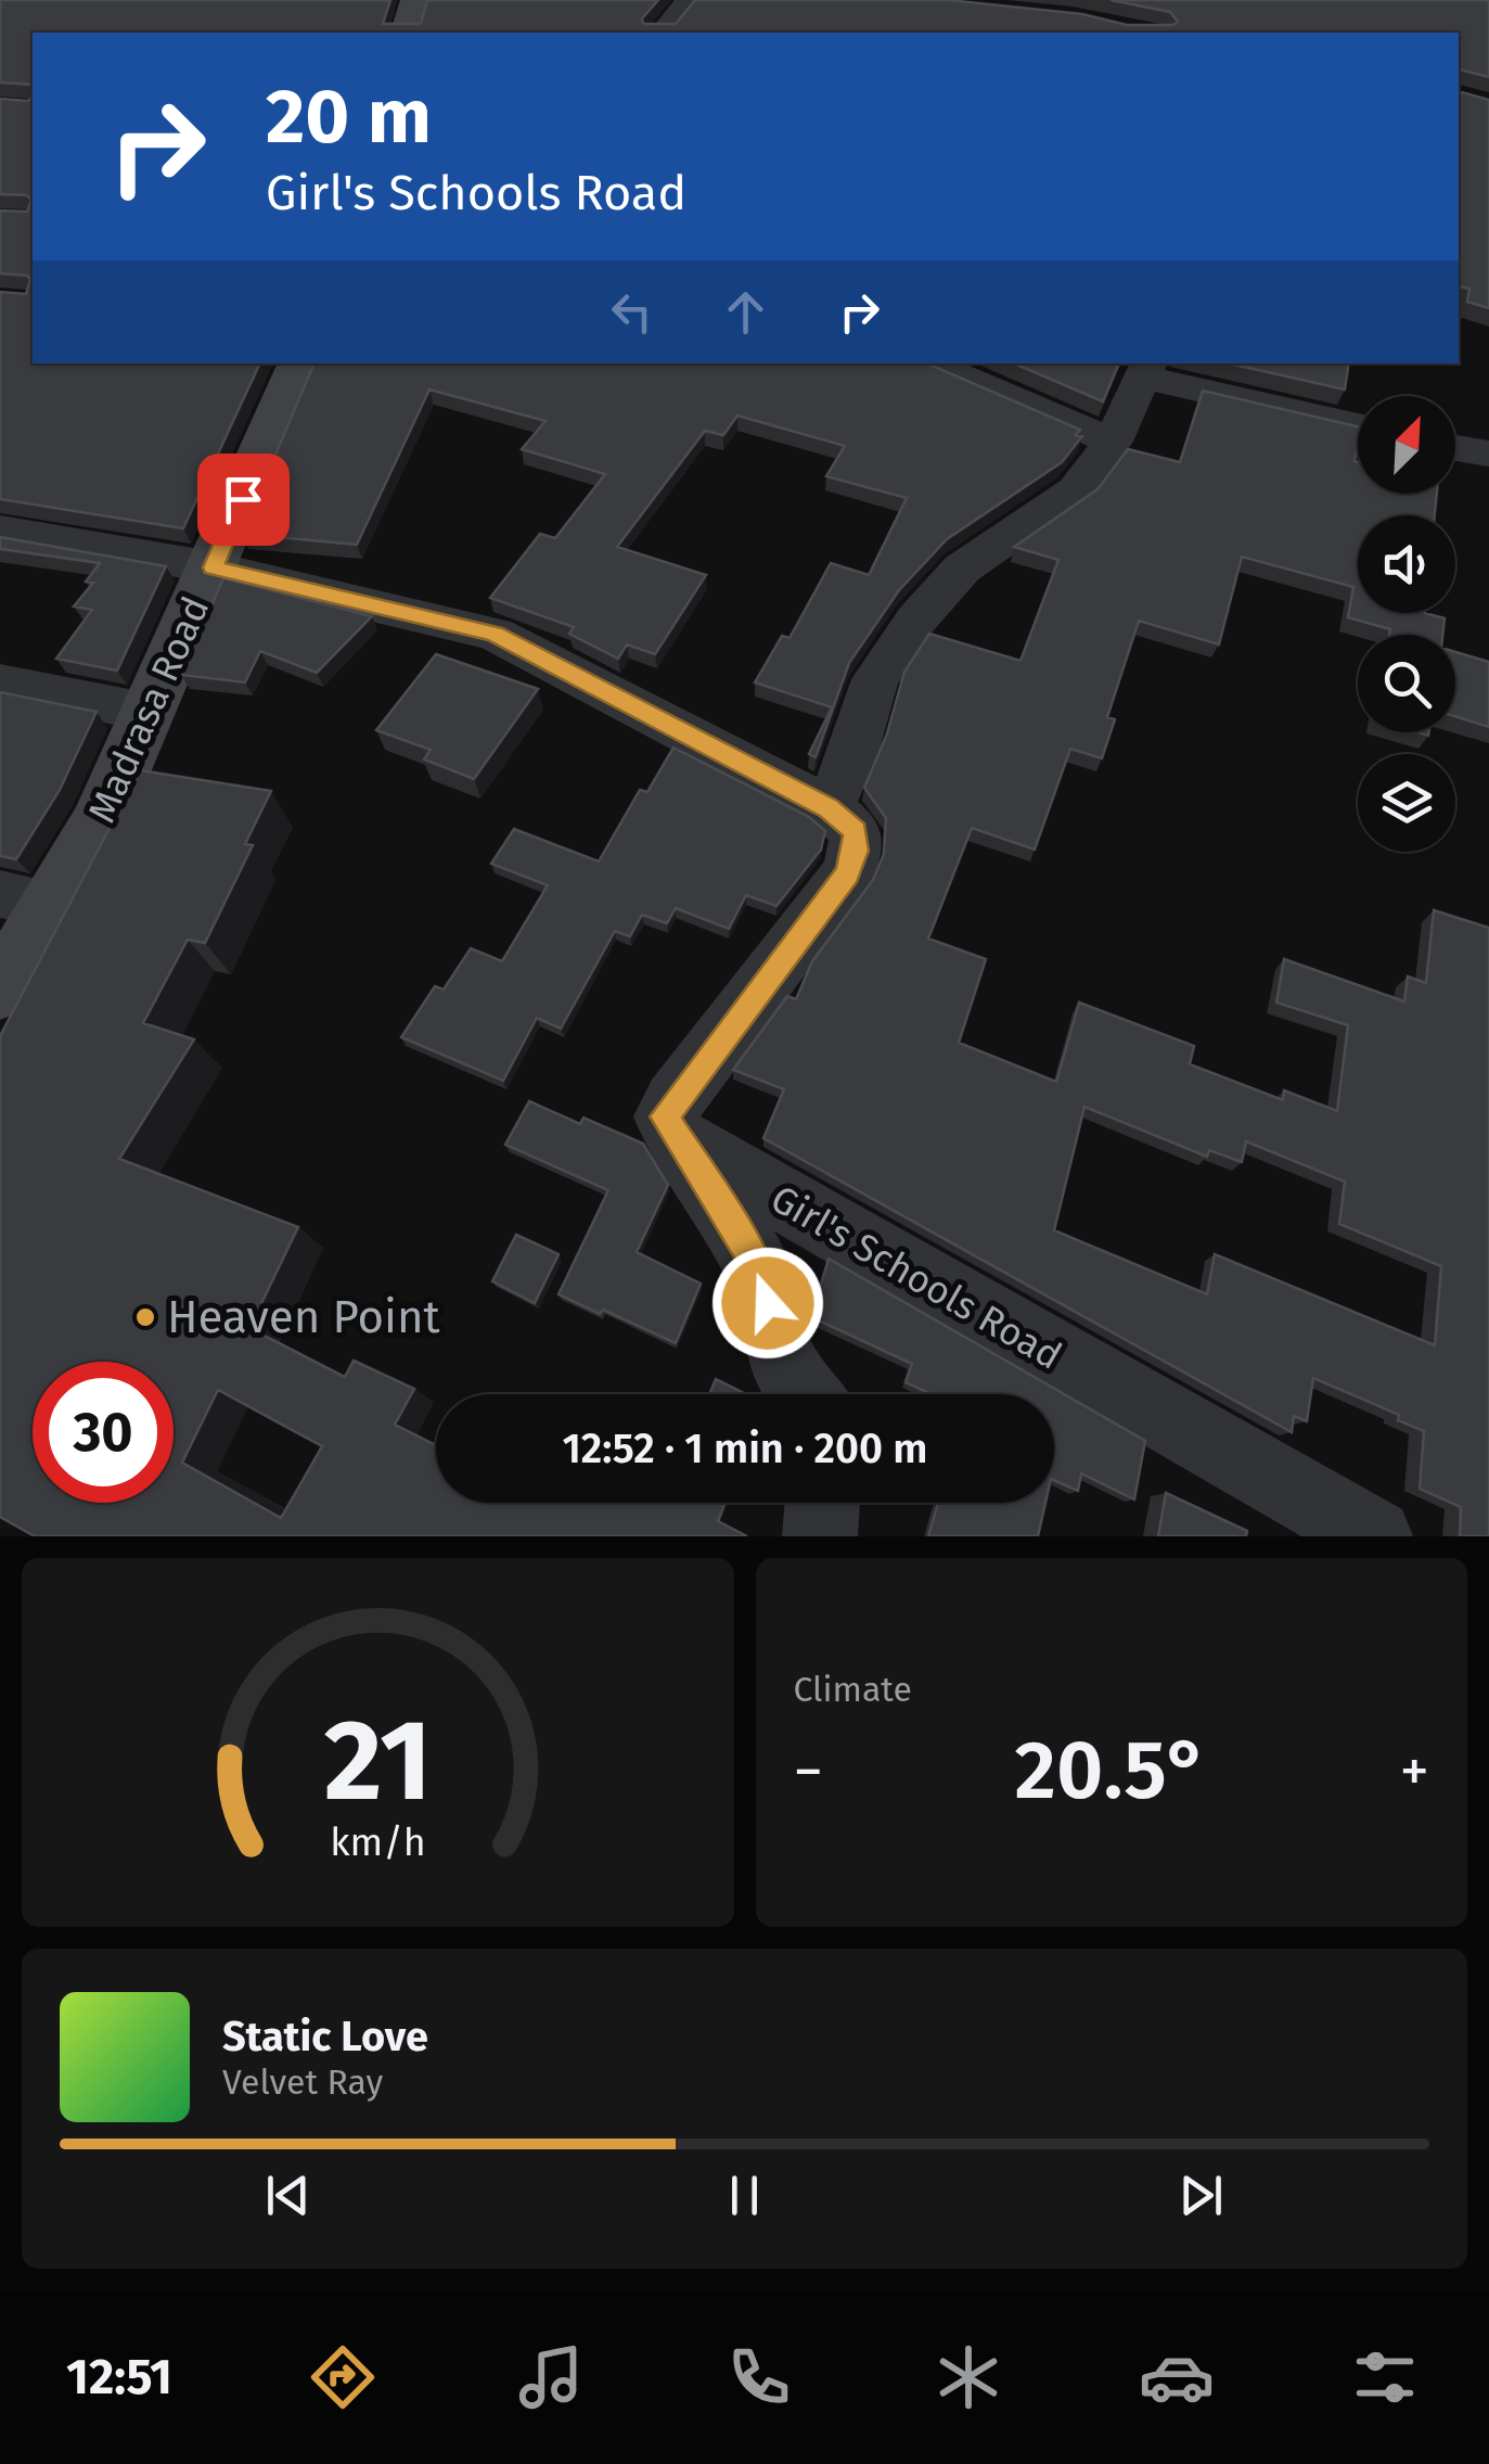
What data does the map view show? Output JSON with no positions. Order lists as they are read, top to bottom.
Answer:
{
  "streets": {
    "street": ["Madrasa Road", "Girl's Schools Road"]
  },
  "places": ["Heaven Point"],
  "north": "top right",
  "page": {
    "turn": ["20 m", "Girl's Schools Road"],
    "limit": "30",
    "trip": "12:52 · 1 min · 200 m",
    "tile": "Climate",
    "heat": ["−", "20.5°", "+"],
    "song": ["Static Love", "Velvet Ray"],
    "tabs": "12:51",
    "gauge": ["21", "km/h"]
  }
}
